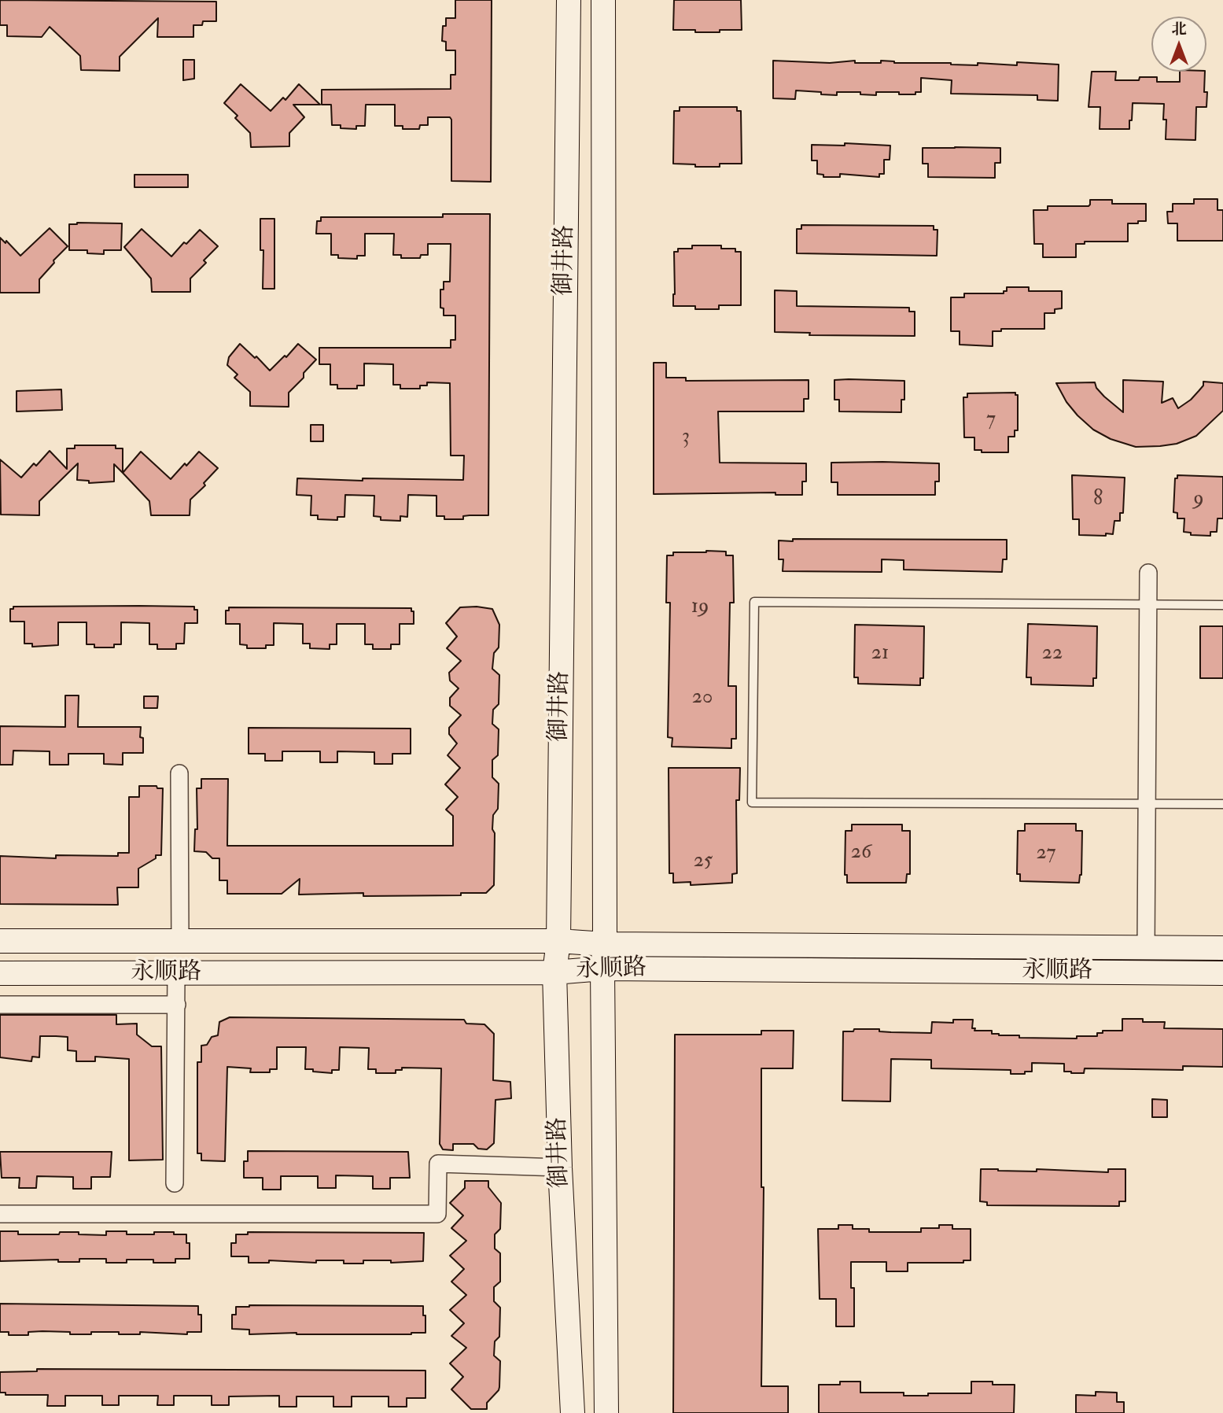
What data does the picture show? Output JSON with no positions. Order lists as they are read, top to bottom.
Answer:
{
  "streets": {
    "street": ["御井路", "永顺路"]
  },
  "crossings": [
    ["御井路", "永顺路"]
  ],
  "house_numbers": [
    "7",
    "3",
    "8",
    "9",
    "19",
    "21",
    "22",
    "20",
    "26",
    "27",
    "25"
  ],
  "north": "top"
}
